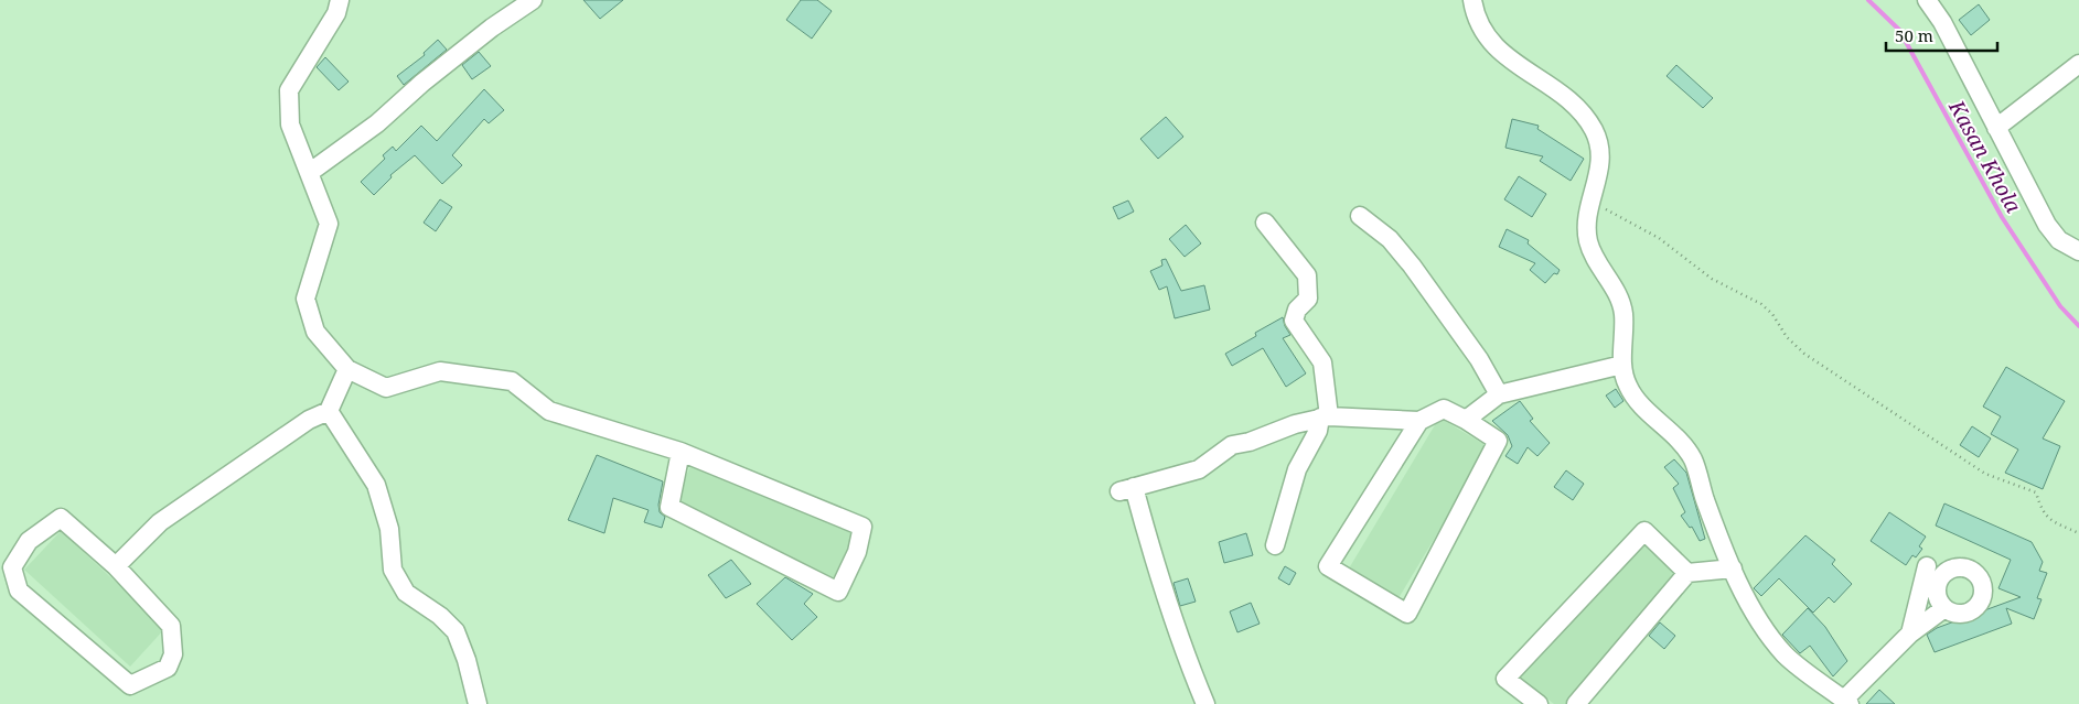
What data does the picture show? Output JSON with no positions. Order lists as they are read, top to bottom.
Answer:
{
  "water": ["Kasan Khola"],
  "scale_bar": "50 m"
}
